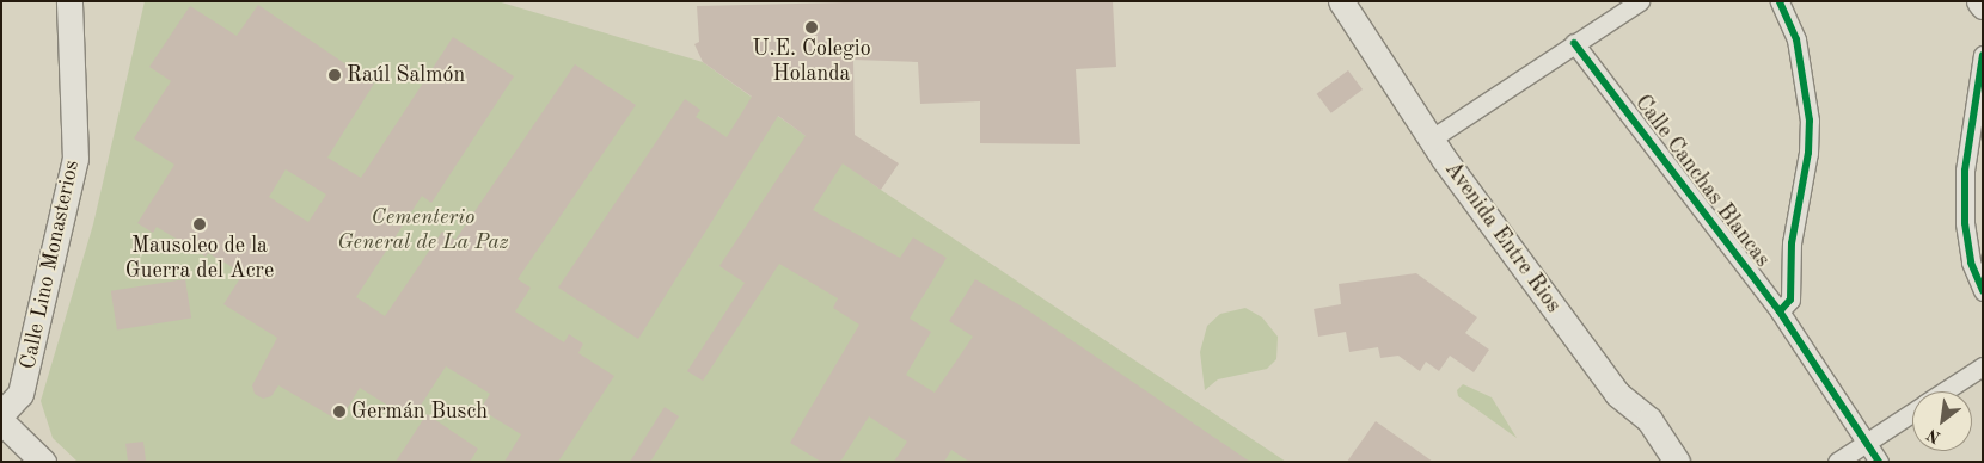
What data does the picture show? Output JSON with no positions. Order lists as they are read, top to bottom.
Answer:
{
  "streets": {
    "main road": ["Avenida Entre Rios", "Calle Lino Monasterios"],
    "street": ["Calle Canchas Blancas"]
  },
  "parks": ["Cementerio General de La Paz"],
  "places": [
    "U.E. Colegio Holanda",
    "Raúl Salmón",
    "Mausoleo de la Guerra del Acre",
    "Germán Busch"
  ],
  "north": "bottom left"
}
